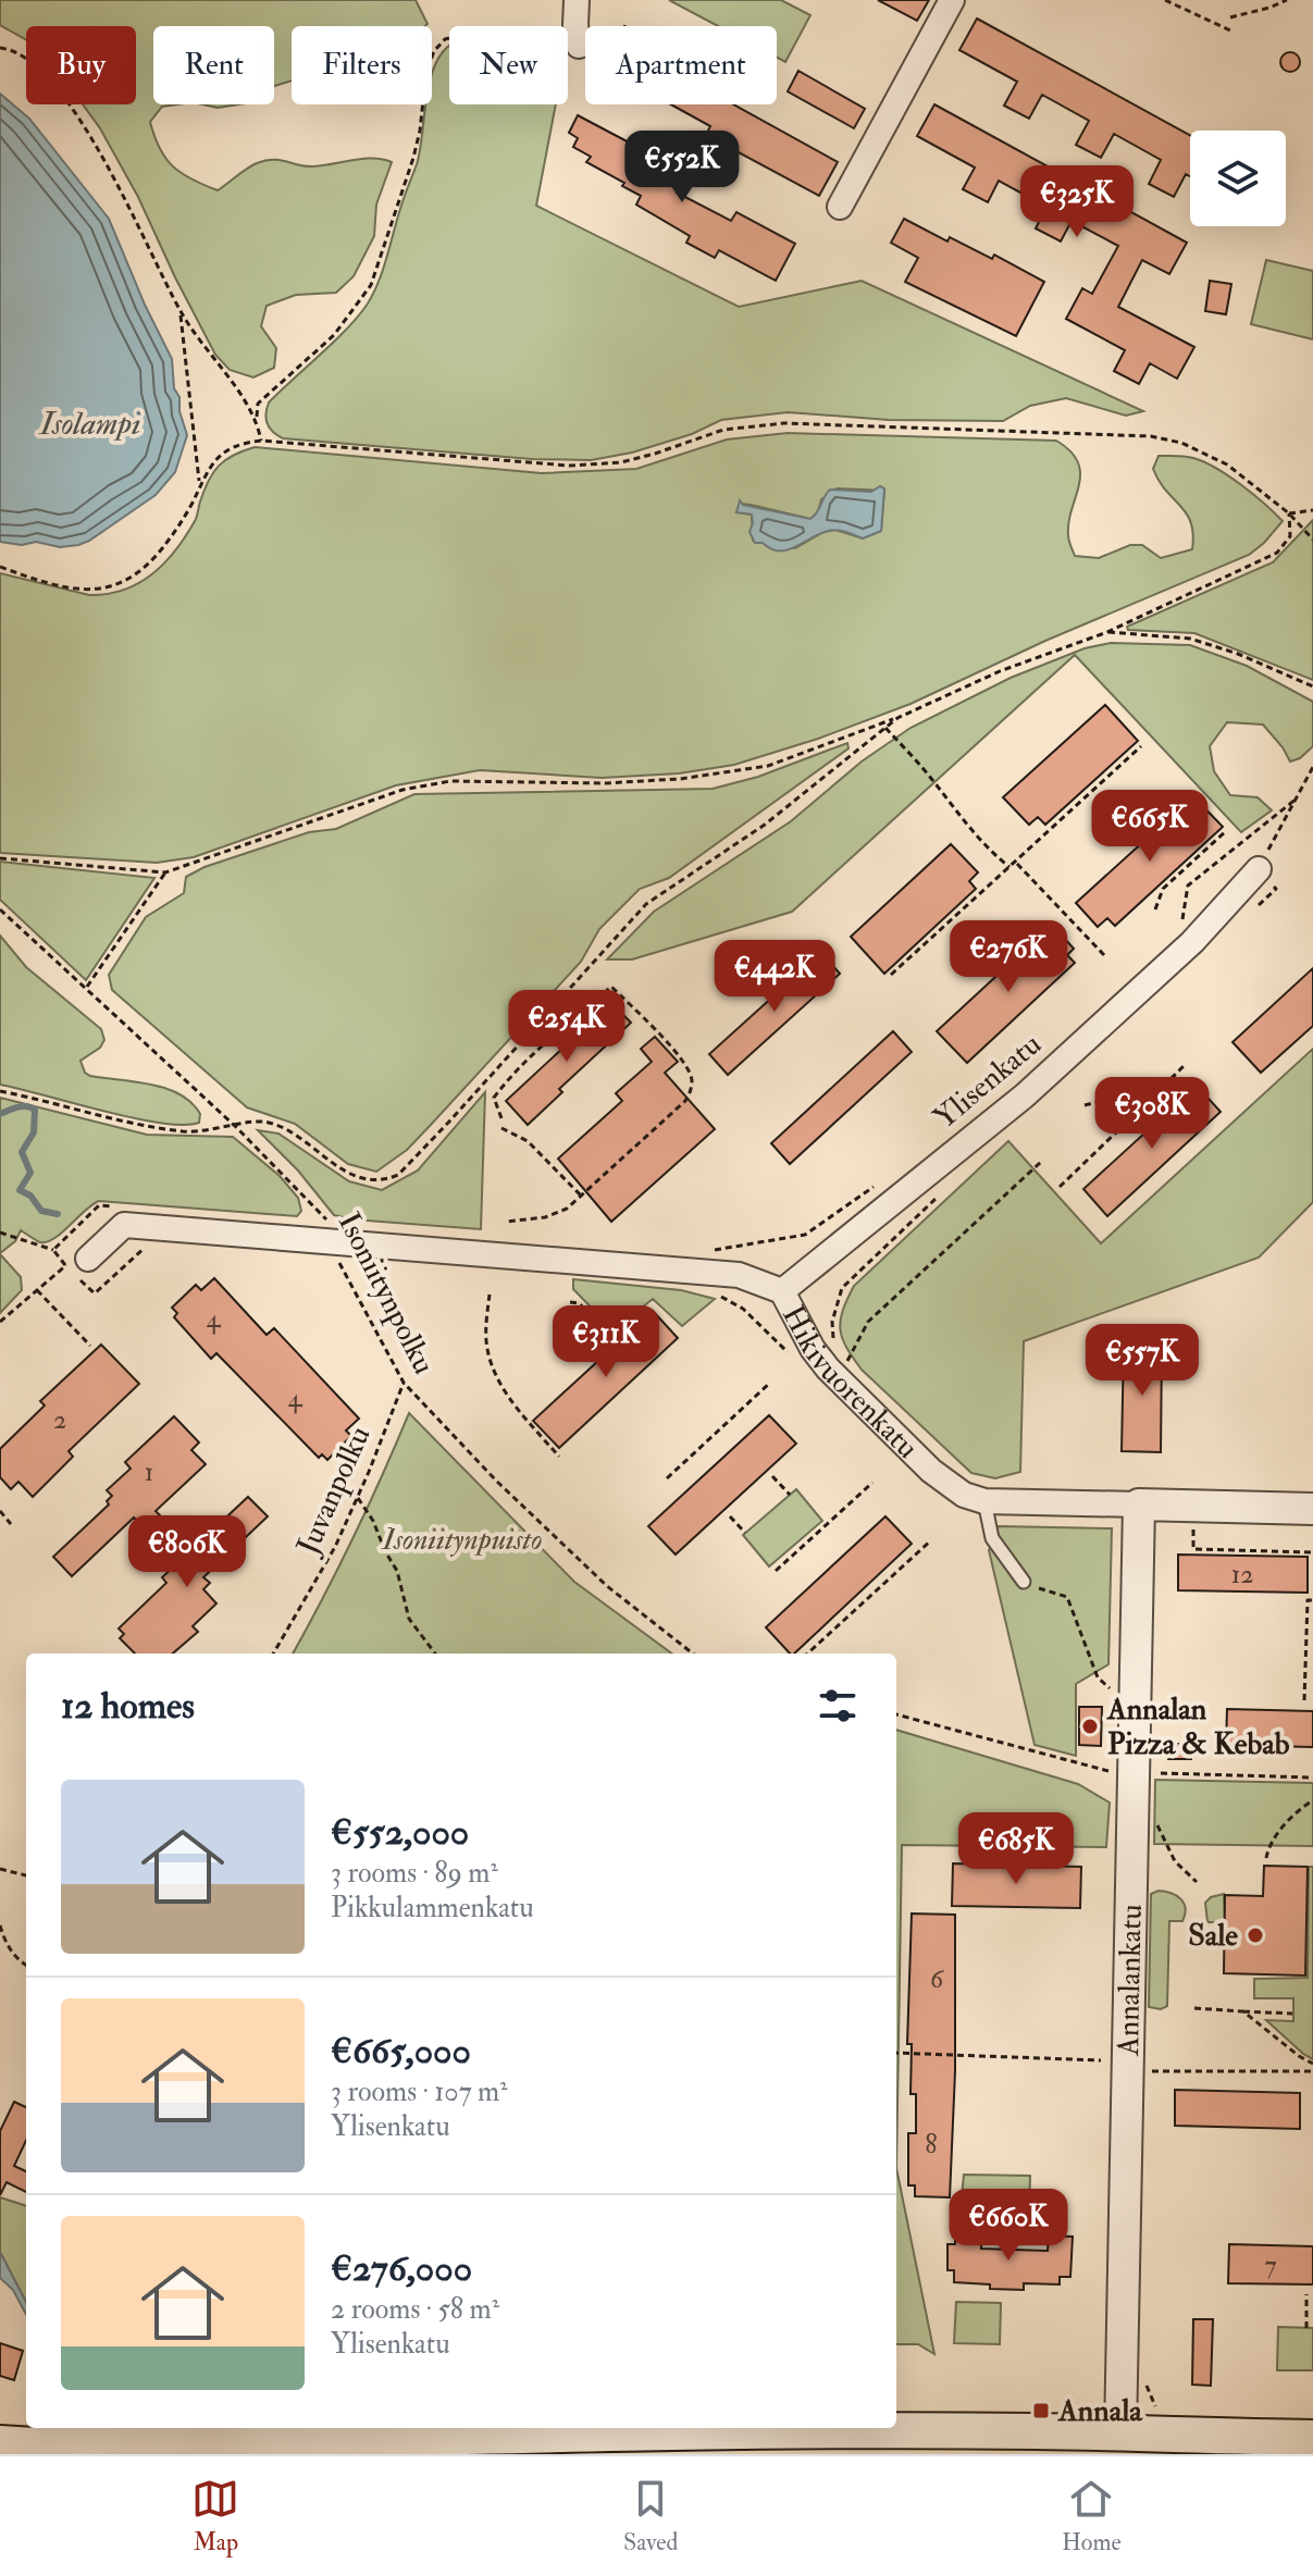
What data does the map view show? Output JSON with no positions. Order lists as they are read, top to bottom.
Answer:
{
  "streets": {
    "street": ["Ylisenkatu", "Hikivuorenkatu", "Annalankatu"],
    "path": ["Isoniitynpolku", "Juvanpolku"]
  },
  "crossings": [
    ["Ylisenkatu", "Hikivuorenkatu"],
    ["Isoniitynpolku", "Juvanpolku"],
    ["Hikivuorenkatu", "Annalankatu"]
  ],
  "water": ["Isolampi"],
  "parks": ["Isoniitynpuisto"],
  "places": {
    "other": ["Annalan Pizza & Kebab", "Sale"],
    "transit": ["Annala"]
  },
  "house_numbers": [
    "4",
    "4",
    "2",
    "1",
    "12",
    "6",
    "8",
    "7"
  ],
  "page": {
    "chip": [
      "Buy",
      "Rent",
      "Filters",
      "New",
      "Apartment"
    ],
    "price": [
      "€552K",
      "€325K",
      "€665K",
      "€276K",
      "€442K",
      "€254K",
      "€308K",
      "€311K",
      "€557K",
      "€806K",
      "€685K",
      "€660K"
    ],
    "heading": "12 homes",
    "list": [
      {
        "name": "€552,000",
        "note": "3 rooms · 89 m² · Pikkulammenkatu"
      },
      {
        "name": "€665,000",
        "note": "3 rooms · 107 m² · Ylisenkatu"
      },
      {
        "name": "€276,000",
        "note": "2 rooms · 58 m² · Ylisenkatu"
      }
    ],
    "tabs": ["Map", "Saved", "Home"]
  }
}
